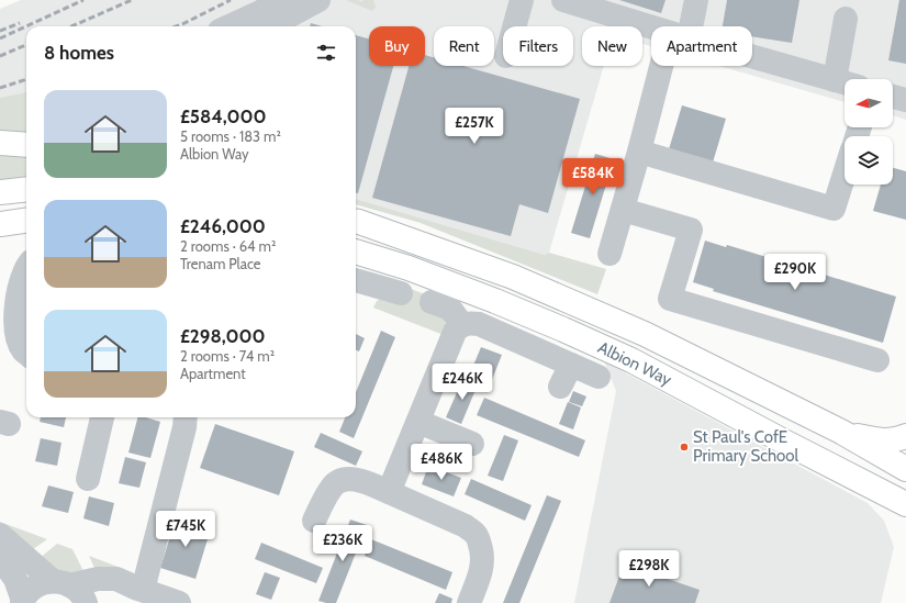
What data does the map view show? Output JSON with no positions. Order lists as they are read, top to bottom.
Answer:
{
  "streets": {
    "highway": ["Albion Way"]
  },
  "places": ["St Paul's CofE Primary School"],
  "north": "left",
  "page": {
    "chip": [
      "Buy",
      "Rent",
      "Filters",
      "New",
      "Apartment"
    ],
    "heading": "8 homes",
    "list": [
      {
        "name": "£584,000",
        "note": "5 rooms · 183 m² · Albion Way"
      },
      {
        "name": "£246,000",
        "note": "2 rooms · 64 m² · Trenam Place"
      },
      {
        "name": "£298,000",
        "note": "2 rooms · 74 m² · Apartment"
      }
    ],
    "price": [
      "£257K",
      "£584K",
      "£290K",
      "£246K",
      "£486K",
      "£745K",
      "£236K",
      "£298K"
    ]
  }
}
